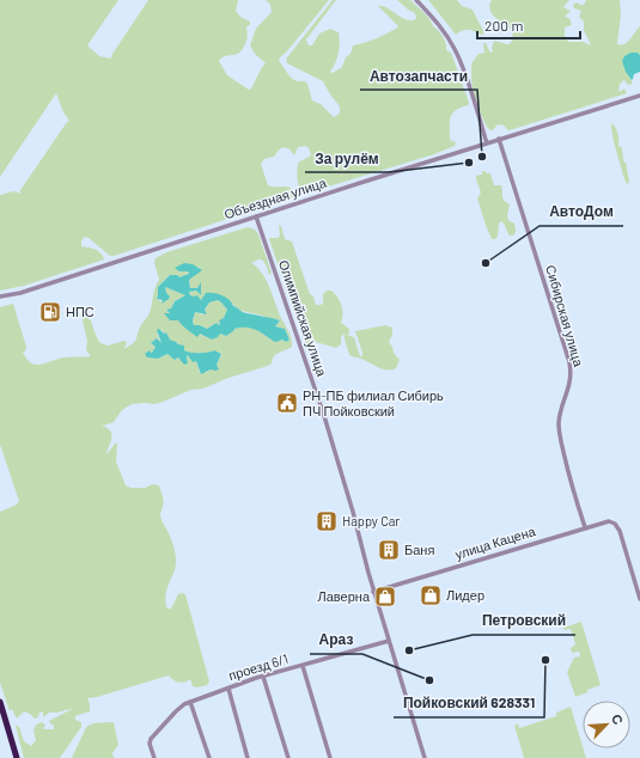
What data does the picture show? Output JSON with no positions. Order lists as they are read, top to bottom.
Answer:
{
  "streets": {
    "street": [
      "Объездная улица",
      "Сибирская улица",
      "Олимпийская улица",
      "улица Кацена",
      "проезд 6/1"
    ]
  },
  "crossings": [
    ["Объездная улица", "Сибирская улица"],
    ["Объездная улица", "Олимпийская улица"],
    ["Сибирская улица", "улица Кацена"],
    ["Олимпийская улица", "улица Кацена"],
    ["Олимпийская улица", "проезд 6/1"]
  ],
  "places": {
    "other": [
      "Автозапчасти",
      "За рулём",
      "АвтоДом",
      "Петровский",
      "Пойковский 628331",
      "Араз"
    ],
    "fuel station": ["НПС"],
    "public building": ["РН-ПБ филиал Сибирь ПЧ Пойковский"],
    "building": ["Happy Car", "Баня"],
    "shop": ["Лидер", "Лаверна"]
  },
  "scale_bar": "200 m",
  "north": "top right"
}
